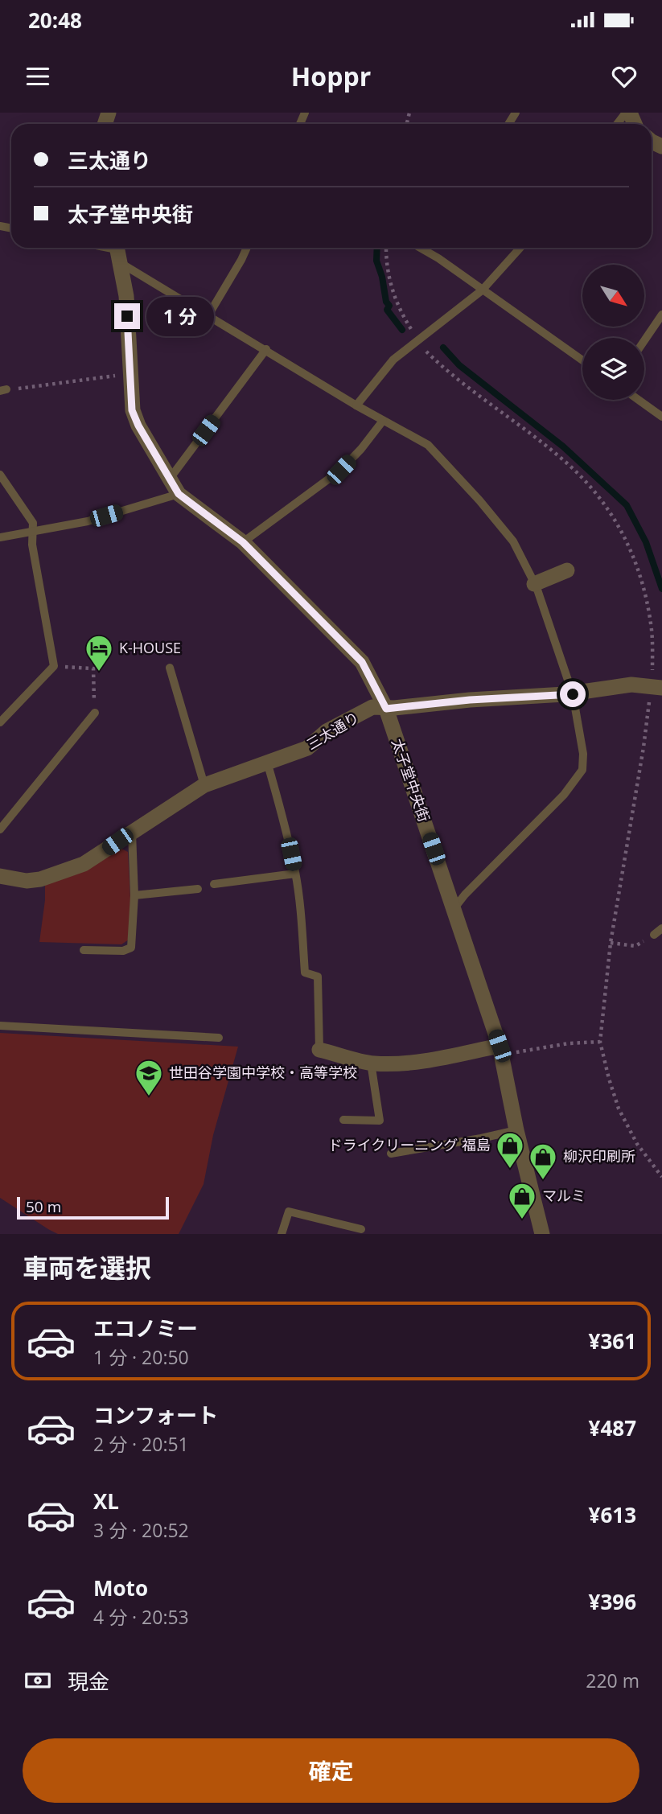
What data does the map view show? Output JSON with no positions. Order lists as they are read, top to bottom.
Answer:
{
  "streets": {
    "street": ["三太通り", "太子堂中央街"]
  },
  "crossings": [
    ["三太通り", "太子堂中央街"]
  ],
  "places": {
    "hotel": ["K-HOUSE"],
    "school or university": ["世田谷学園中学校・高等学校"],
    "shop": ["ドライクリーニング 福島", "柳沢印刷所", "マルミ"]
  },
  "scale_bar": "50 m",
  "north": "bottom right",
  "page": {
    "status": "20:48",
    "header": "Hoppr",
    "banner": ["三太通り", "太子堂中央街"],
    "bubble": "1 分",
    "scale": "50 m",
    "heading": "車両を選択",
    "list": [
      {
        "name": "エコノミー",
        "note": "1 分 · 20:50",
        "value": "¥361"
      },
      {
        "name": "コンフォート",
        "note": "2 分 · 20:51",
        "value": "¥487"
      },
      {
        "name": "XL",
        "note": "3 分 · 20:52",
        "value": "¥613"
      },
      {
        "name": "Moto",
        "note": "4 分 · 20:53",
        "value": "¥396"
      }
    ],
    "pay": ["現金", "220 m"],
    "buttons": "確定"
  }
}
